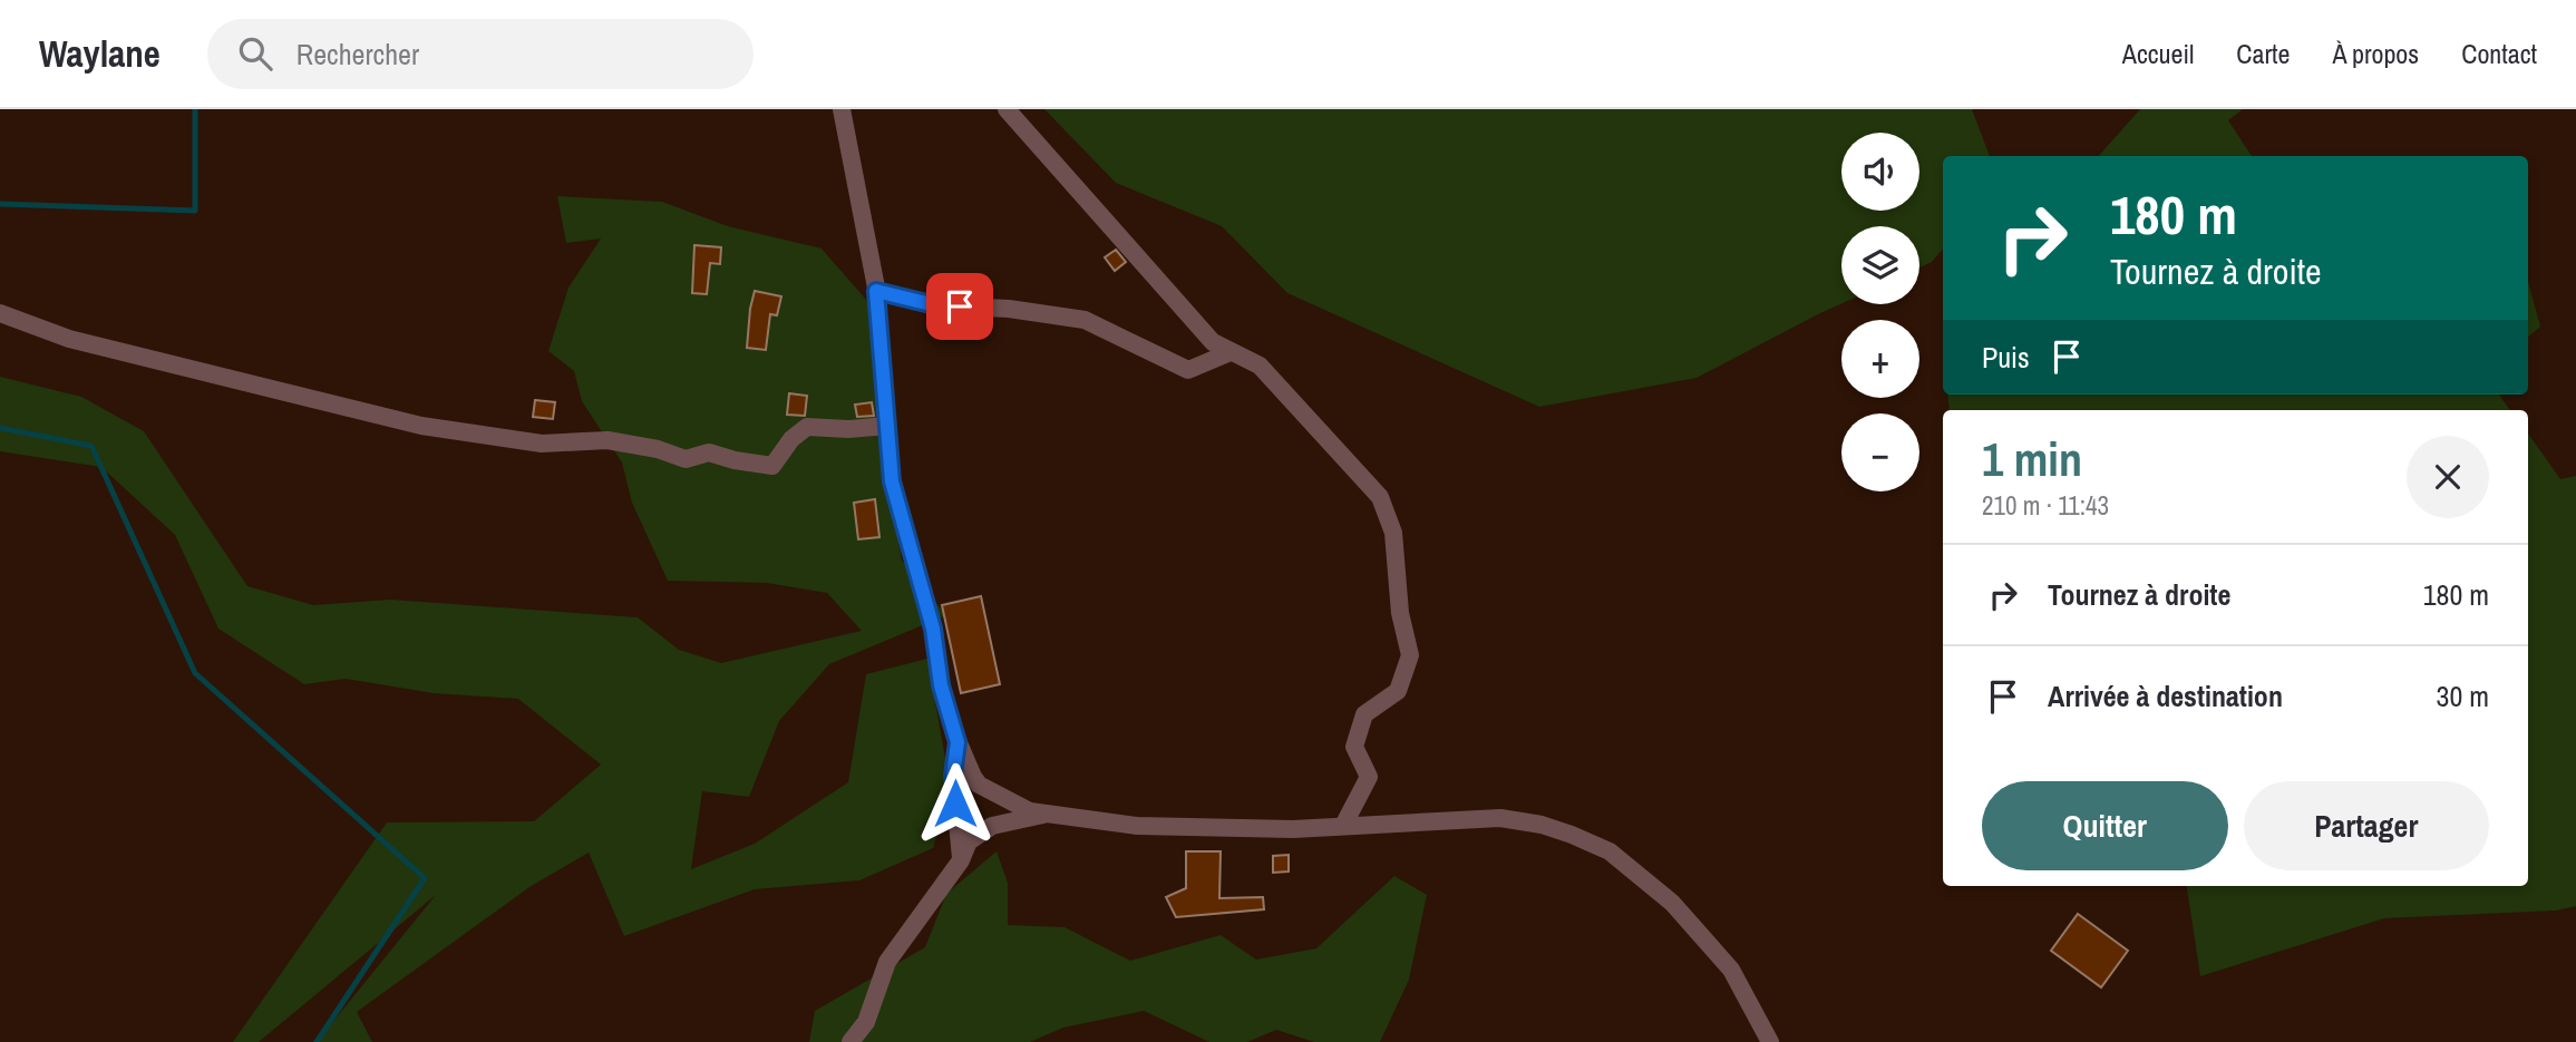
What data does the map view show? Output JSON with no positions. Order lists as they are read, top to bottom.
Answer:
{
  "page": {
    "header": "Waylane",
    "search": "Rechercher",
    "nav": [
      "Accueil",
      "Carte",
      "À propos",
      "Contact"
    ],
    "map_buttons": ["+", "−"],
    "turn": ["180 m", "Tournez à droite"],
    "then": "Puis",
    "heading": ["1 min", "210 m · 11:43"],
    "list": [
      {
        "name": "Tournez à droite",
        "value": "180 m"
      },
      {
        "name": "Arrivée à destination",
        "value": "30 m"
      }
    ],
    "buttons": ["Quitter", "Partager"]
  }
}
